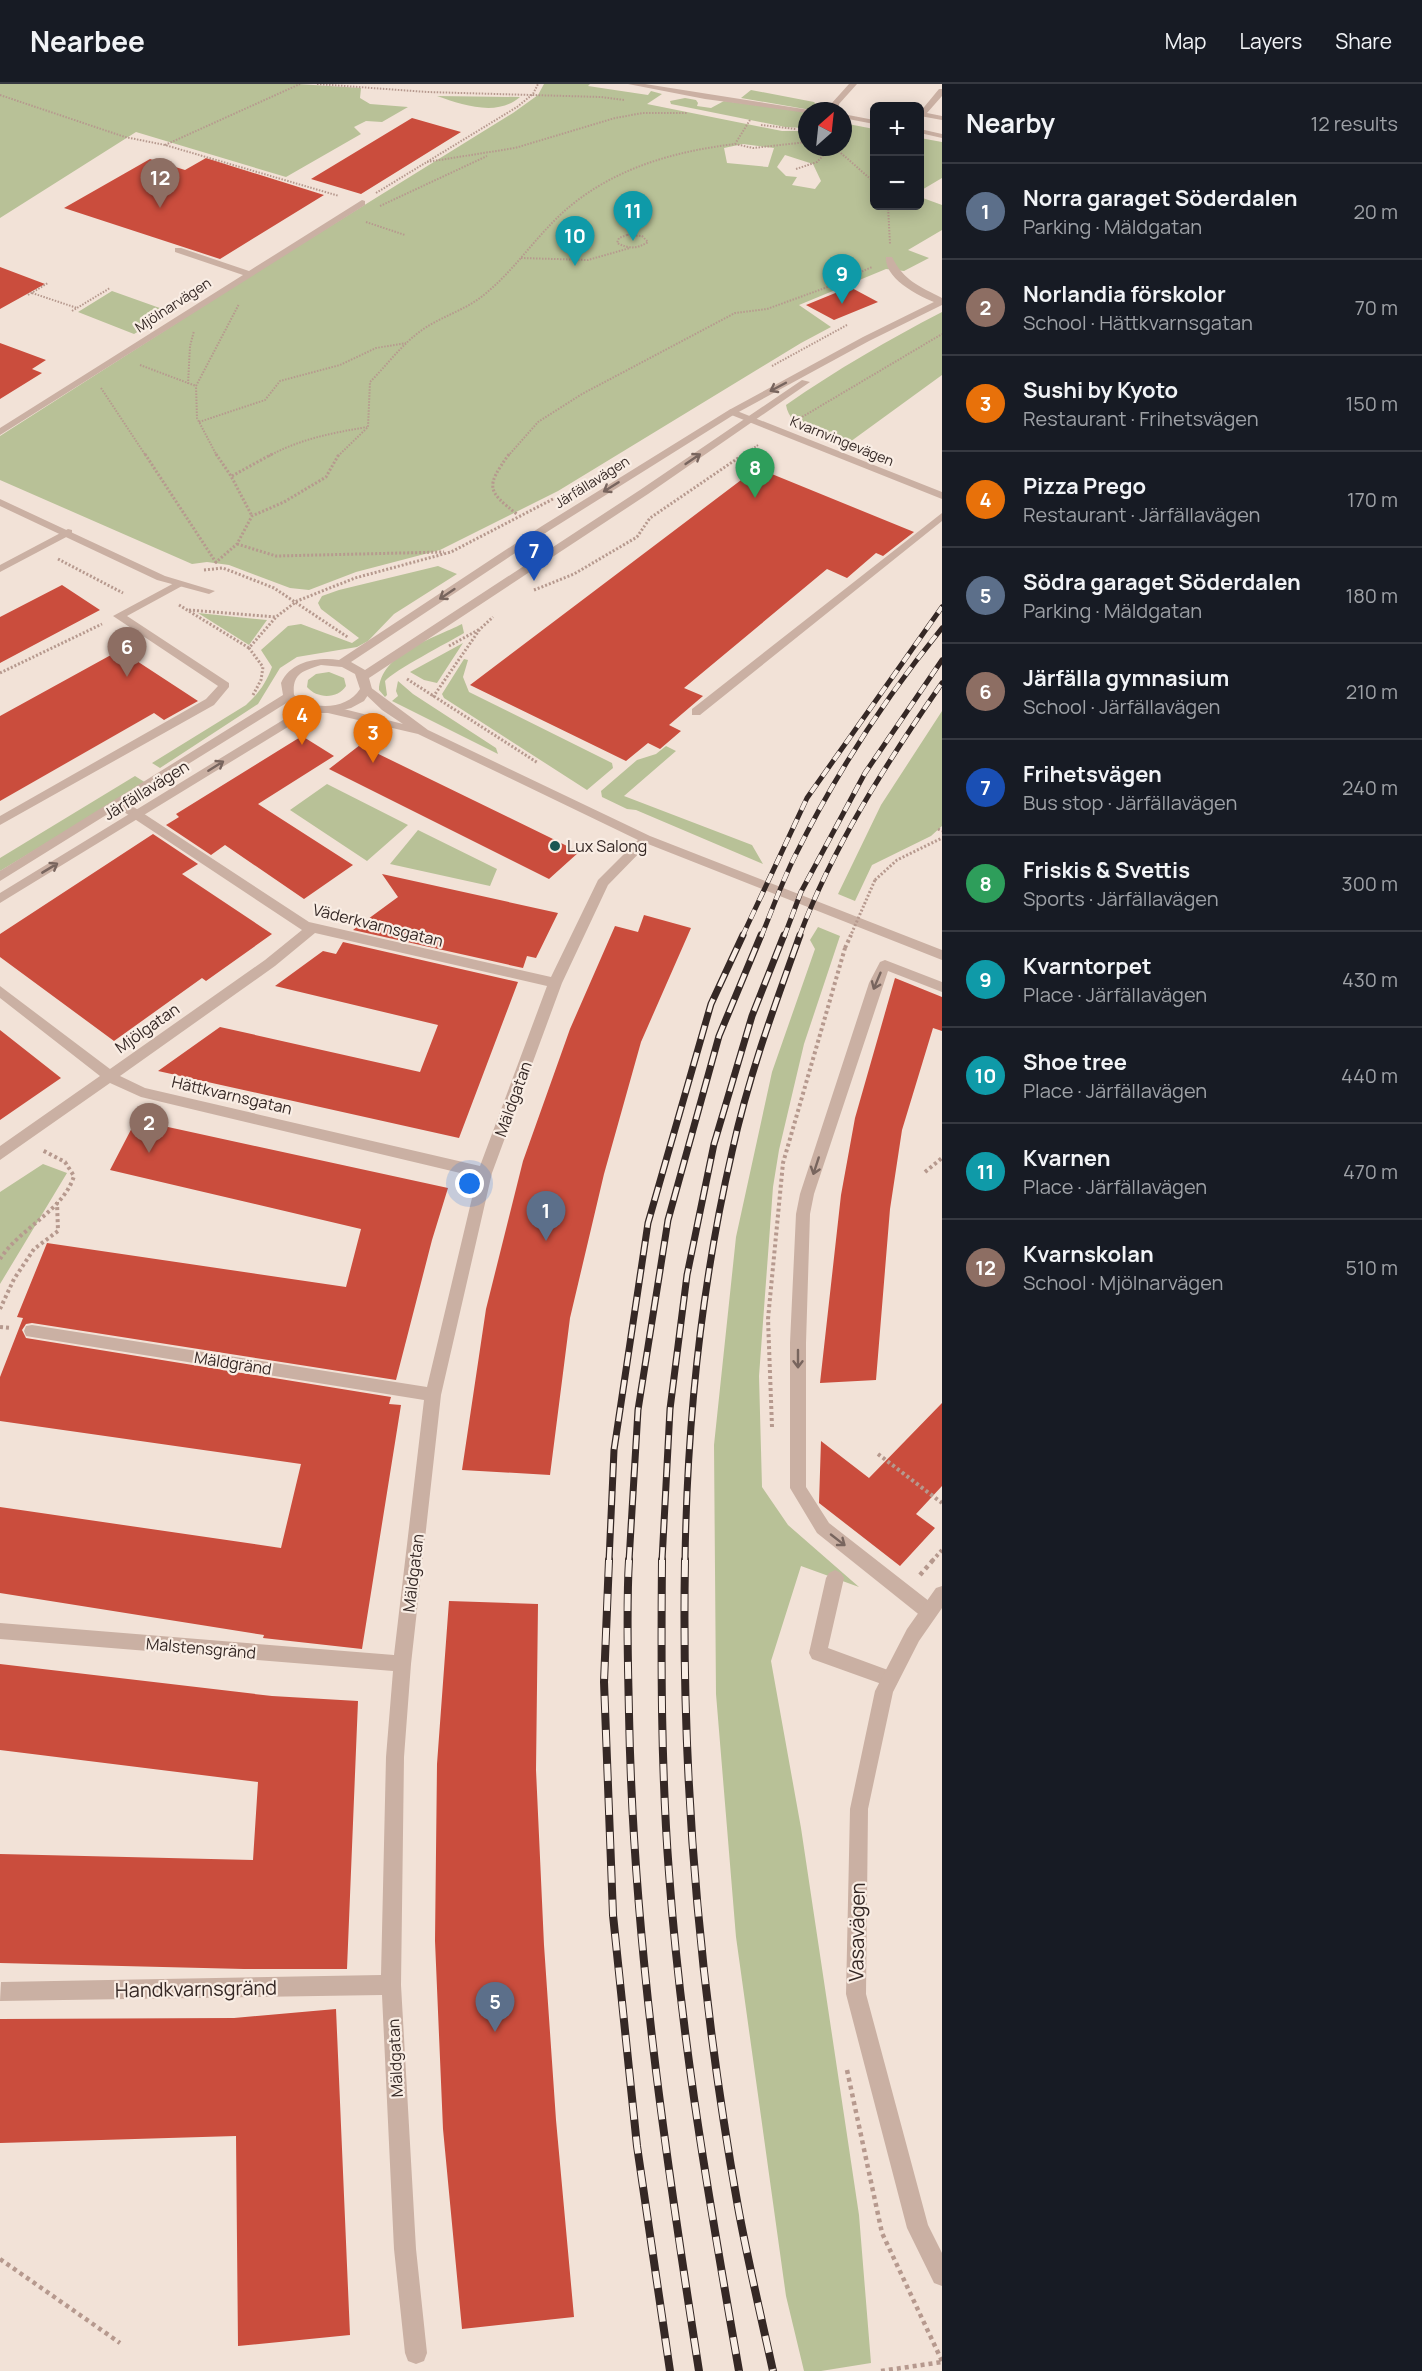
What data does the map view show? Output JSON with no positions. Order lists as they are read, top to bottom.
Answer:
{
  "streets": {
    "street": [
      "Mjölnarvägen",
      "Kvarnvingevägen",
      "Järfällavägen",
      "Väderkvarnsgatan",
      "Mjölgatan",
      "Hättkvarnsgatan",
      "Mäldgatan",
      "Mäldgränd",
      "Malstensgränd",
      "Vasavägen",
      "Handkvarnsgränd"
    ]
  },
  "crossings": [
    ["Kvarnvingevägen", "Järfällavägen"],
    ["Järfällavägen", "Väderkvarnsgatan"],
    ["Väderkvarnsgatan", "Mjölgatan"],
    ["Väderkvarnsgatan", "Mäldgatan"],
    ["Mjölgatan", "Hättkvarnsgatan"],
    ["Hättkvarnsgatan", "Mäldgatan"],
    ["Mäldgatan", "Mäldgränd"],
    ["Mäldgatan", "Malstensgränd"],
    ["Mäldgatan", "Handkvarnsgränd"]
  ],
  "places": ["Lux Salong"],
  "north": "top right",
  "page": {
    "header": "Nearbee",
    "nav": ["Map", "Layers", "Share"],
    "heading": ["Nearby", "12 results"],
    "map_buttons": ["+", "−"],
    "pins": [
      "12",
      "11",
      "10",
      "9",
      "8",
      "7",
      "6",
      "4",
      "3",
      "2",
      "1",
      "5"
    ],
    "list": [
      {
        "mark": "1",
        "name": "Norra garaget Söderdalen",
        "note": "Parking · Mäldgatan",
        "value": "20 m"
      },
      {
        "mark": "2",
        "name": "Norlandia förskolor",
        "note": "School · Hättkvarnsgatan",
        "value": "70 m"
      },
      {
        "mark": "3",
        "name": "Sushi by Kyoto",
        "note": "Restaurant · Frihetsvägen",
        "value": "150 m"
      },
      {
        "mark": "4",
        "name": "Pizza Prego",
        "note": "Restaurant · Järfällavägen",
        "value": "170 m"
      },
      {
        "mark": "5",
        "name": "Södra garaget Söderdalen",
        "note": "Parking · Mäldgatan",
        "value": "180 m"
      },
      {
        "mark": "6",
        "name": "Järfälla gymnasium",
        "note": "School · Järfällavägen",
        "value": "210 m"
      },
      {
        "mark": "7",
        "name": "Frihetsvägen",
        "note": "Bus stop · Järfällavägen",
        "value": "240 m"
      },
      {
        "mark": "8",
        "name": "Friskis & Svettis",
        "note": "Sports · Järfällavägen",
        "value": "300 m"
      },
      {
        "mark": "9",
        "name": "Kvarntorpet",
        "note": "Place · Järfällavägen",
        "value": "430 m"
      },
      {
        "mark": "10",
        "name": "Shoe tree",
        "note": "Place · Järfällavägen",
        "value": "440 m"
      },
      {
        "mark": "11",
        "name": "Kvarnen",
        "note": "Place · Järfällavägen",
        "value": "470 m"
      },
      {
        "mark": "12",
        "name": "Kvarnskolan",
        "note": "School · Mjölnarvägen",
        "value": "510 m"
      }
    ]
  }
}
